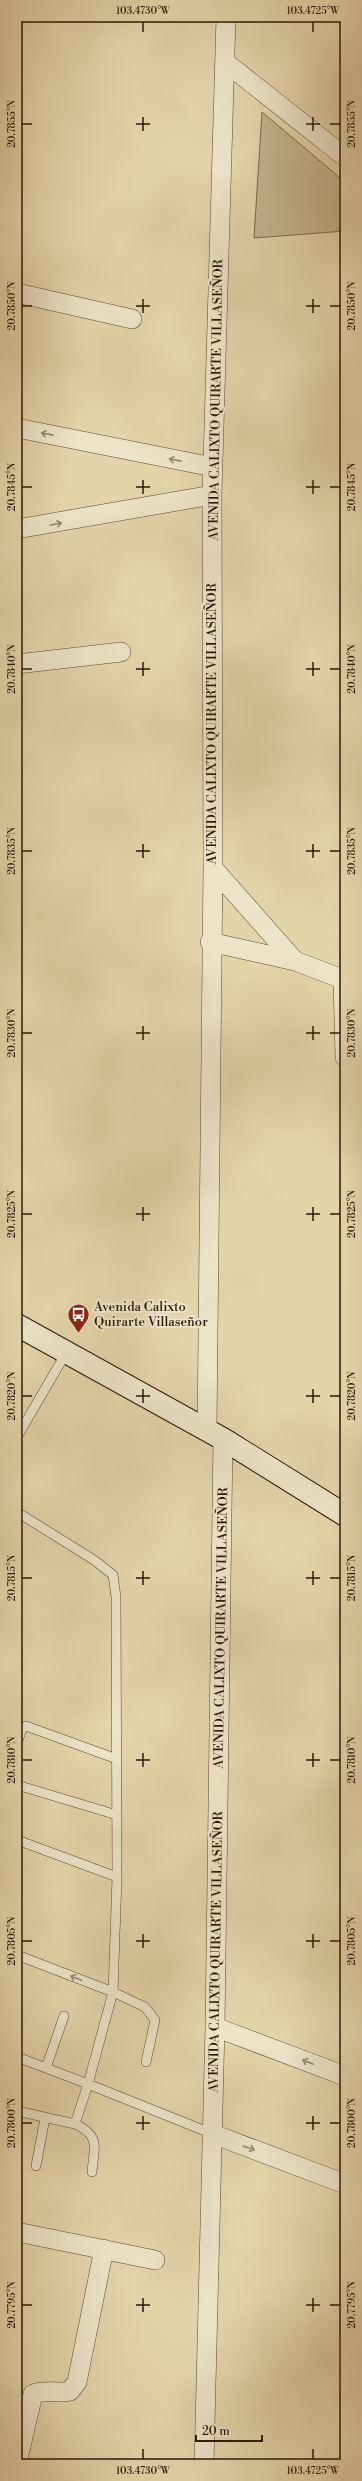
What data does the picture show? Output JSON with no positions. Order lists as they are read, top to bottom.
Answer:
{
  "streets": {
    "street": ["AVENIDA CALIXTO QUIRARTE VILLASEÑOR"]
  },
  "places": {
    "bus stop": ["Avenida Calixto Quirarte Villaseñor"]
  },
  "scale_bar": "20 m",
  "coordinates": [
    "103.4730°W",
    "103.4725°W",
    "20.7855°N",
    "20.7850°N",
    "20.7845°N",
    "20.7840°N",
    "20.7835°N",
    "20.7830°N",
    "20.7825°N",
    "20.7820°N",
    "20.7815°N",
    "20.7810°N",
    "20.7805°N",
    "20.7800°N",
    "20.7795°N"
  ]
}
